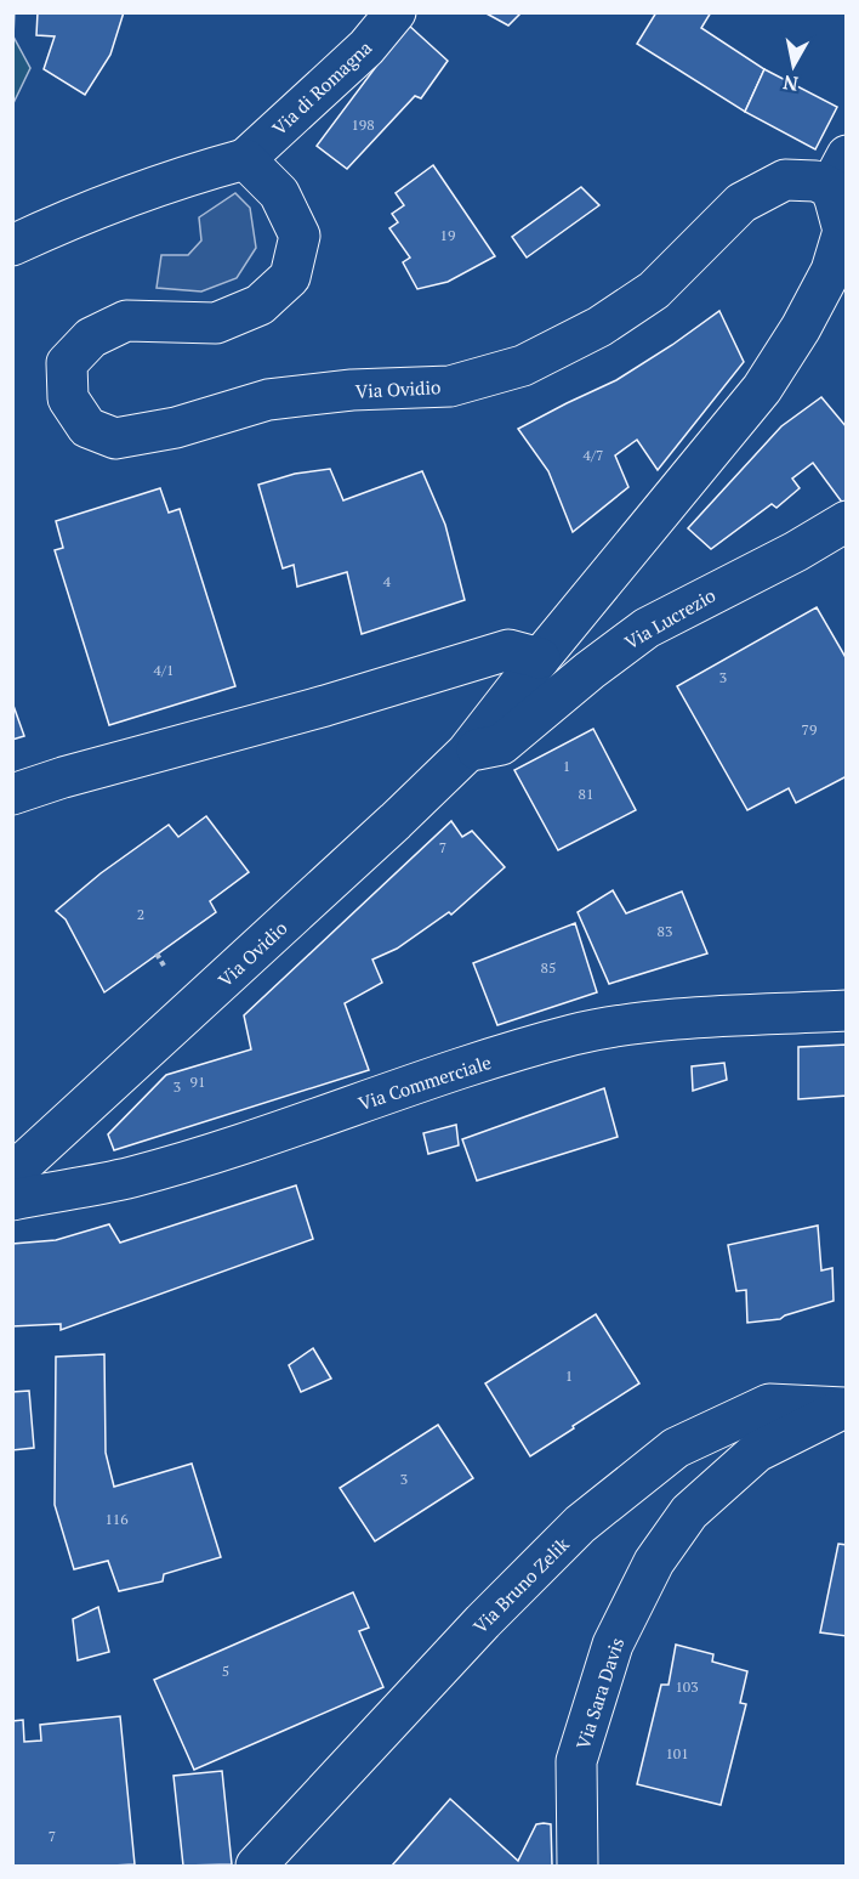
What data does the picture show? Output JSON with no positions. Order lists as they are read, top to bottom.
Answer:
{
  "streets": {
    "street": [
      "Via di Romagna",
      "Via Ovidio",
      "Via Lucrezio",
      "Via Commerciale",
      "Via Bruno Zelik",
      "Via Sara Davis"
    ]
  },
  "crossings": [
    ["Via di Romagna", "Via Ovidio"],
    ["Via Ovidio", "Via Lucrezio"],
    ["Via Bruno Zelik", "Via Sara Davis"]
  ],
  "house_numbers": [
    "198",
    "19",
    "4/7",
    "4",
    "4/1",
    "3",
    "79",
    "1",
    "81",
    "7",
    "2",
    "83",
    "85",
    "91",
    "3",
    "1",
    "3",
    "116",
    "5",
    "103",
    "101",
    "7"
  ],
  "north": "bottom"
}
